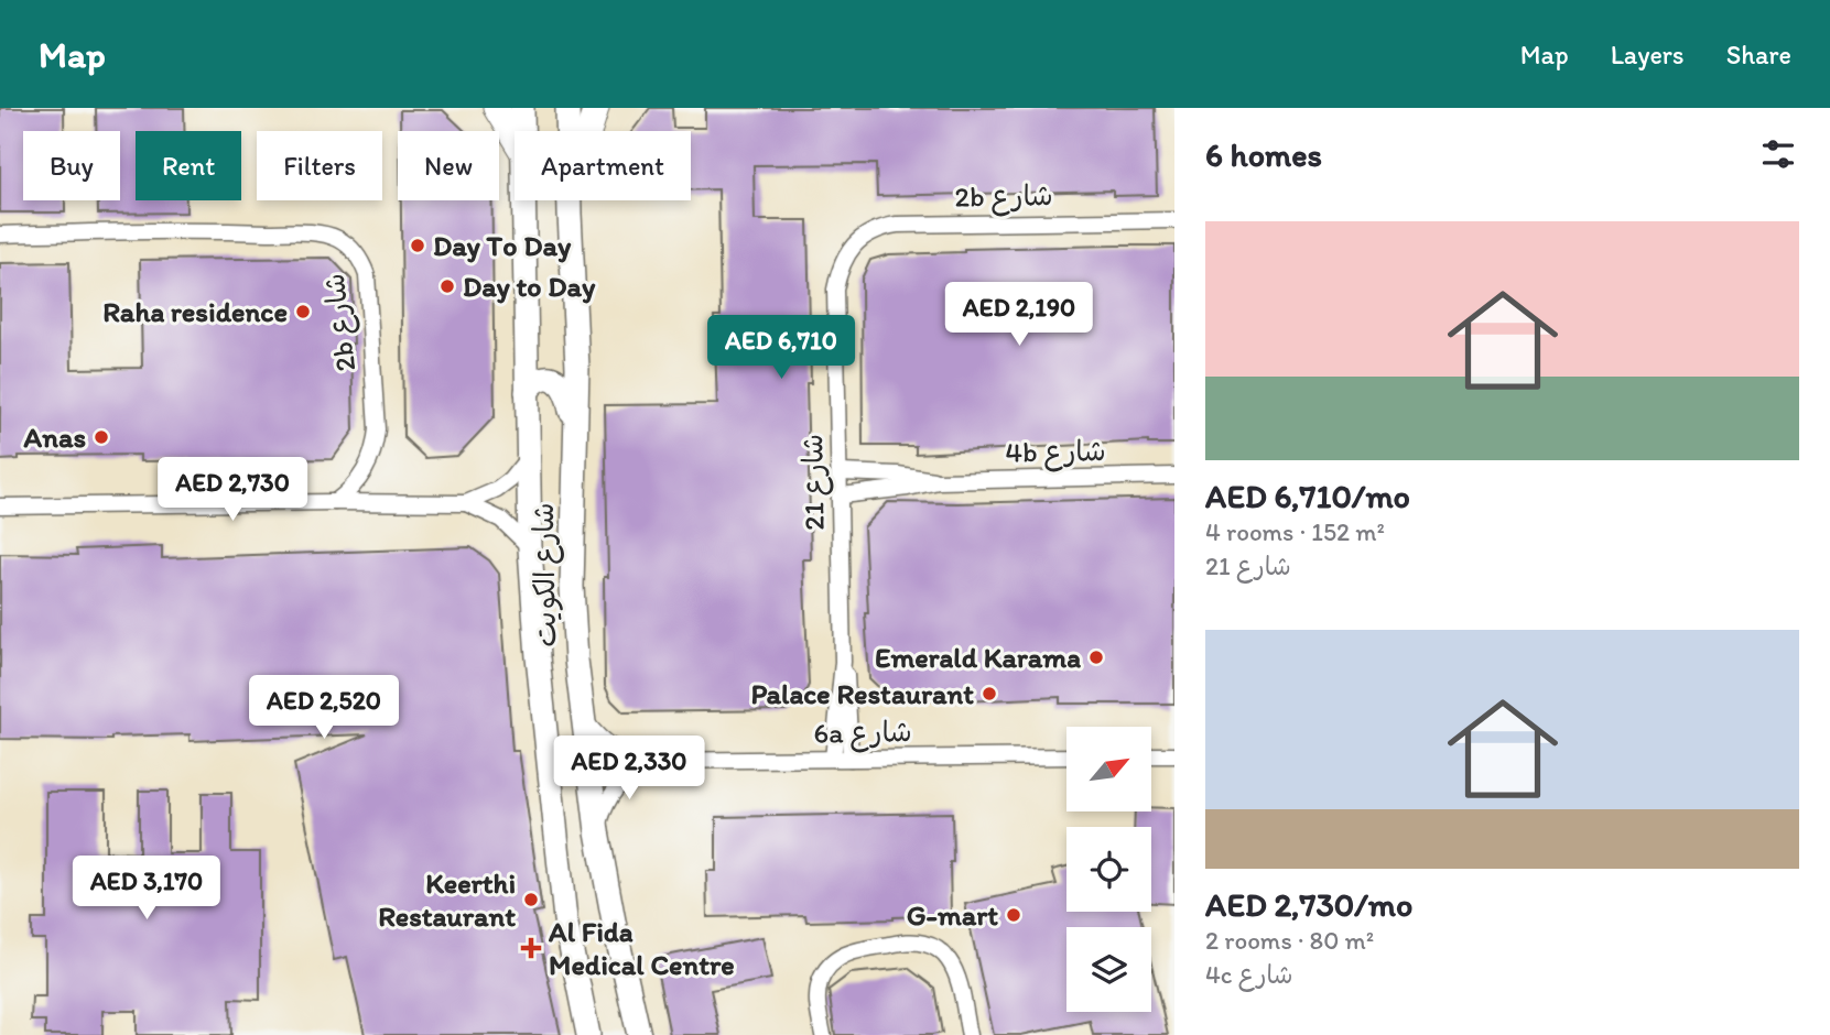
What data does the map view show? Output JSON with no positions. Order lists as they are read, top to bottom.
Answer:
{
  "streets": {
    "main road": ["شارع الكويت"],
    "street": [
      "2b شارع",
      "4b شارع",
      "شارع 21",
      "6a شارع"
    ]
  },
  "crossings": [
    ["2b شارع", "شارع 21"],
    ["4b شارع", "شارع 21"],
    ["شارع 21", "6a شارع"],
    ["شارع الكويت", "6a شارع"]
  ],
  "places": {
    "other": [
      "Day To Day",
      "Day to Day",
      "Raha residence",
      "Anas",
      "Emerald Karama",
      "Palace Restaurant",
      "Keerthi Restaurant",
      "G-mart"
    ],
    "health": ["Al Fida Medical Centre"]
  },
  "north": "top right",
  "page": {
    "header": "Map",
    "nav": ["Map", "Layers", "Share"],
    "heading": "6 homes",
    "chip": [
      "Buy",
      "Rent",
      "Filters",
      "New",
      "Apartment"
    ],
    "list": [
      {
        "name": "AED 6,710/mo",
        "note": "4 rooms · 152 m² · شارع 21"
      },
      {
        "name": "AED 2,730/mo",
        "note": "2 rooms · 80 m² · 4c شارع"
      }
    ],
    "price": [
      "AED 2,190",
      "AED 6,710",
      "AED 2,730",
      "AED 2,520",
      "AED 2,330",
      "AED 3,170"
    ]
  }
}
